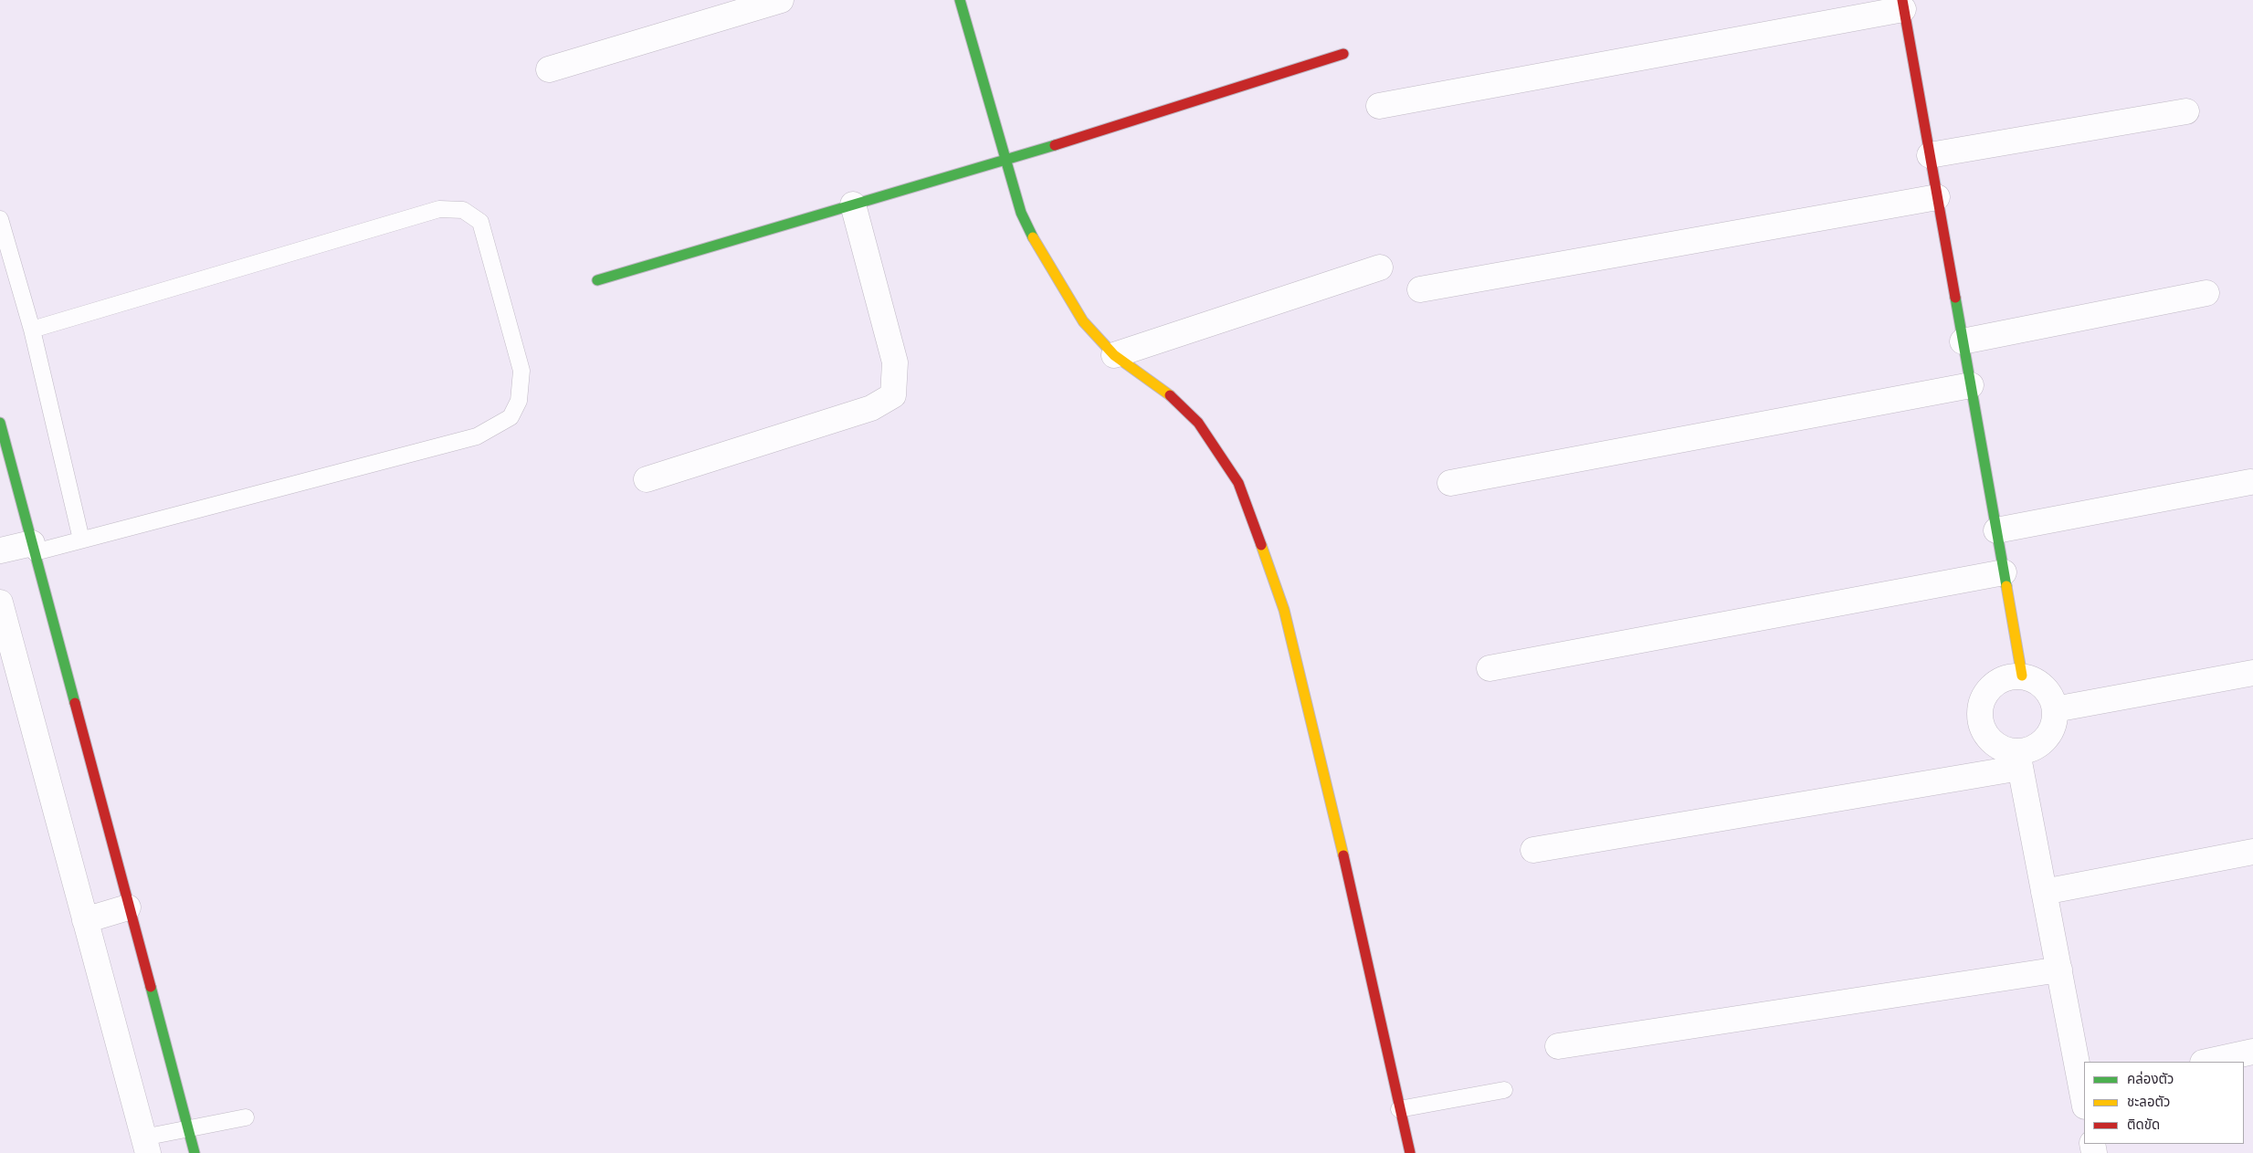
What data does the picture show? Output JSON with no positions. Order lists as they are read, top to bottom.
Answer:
{
  "legend": ["คล่องตัว", "ชะลอตัว", "ติดขัด"]
}
